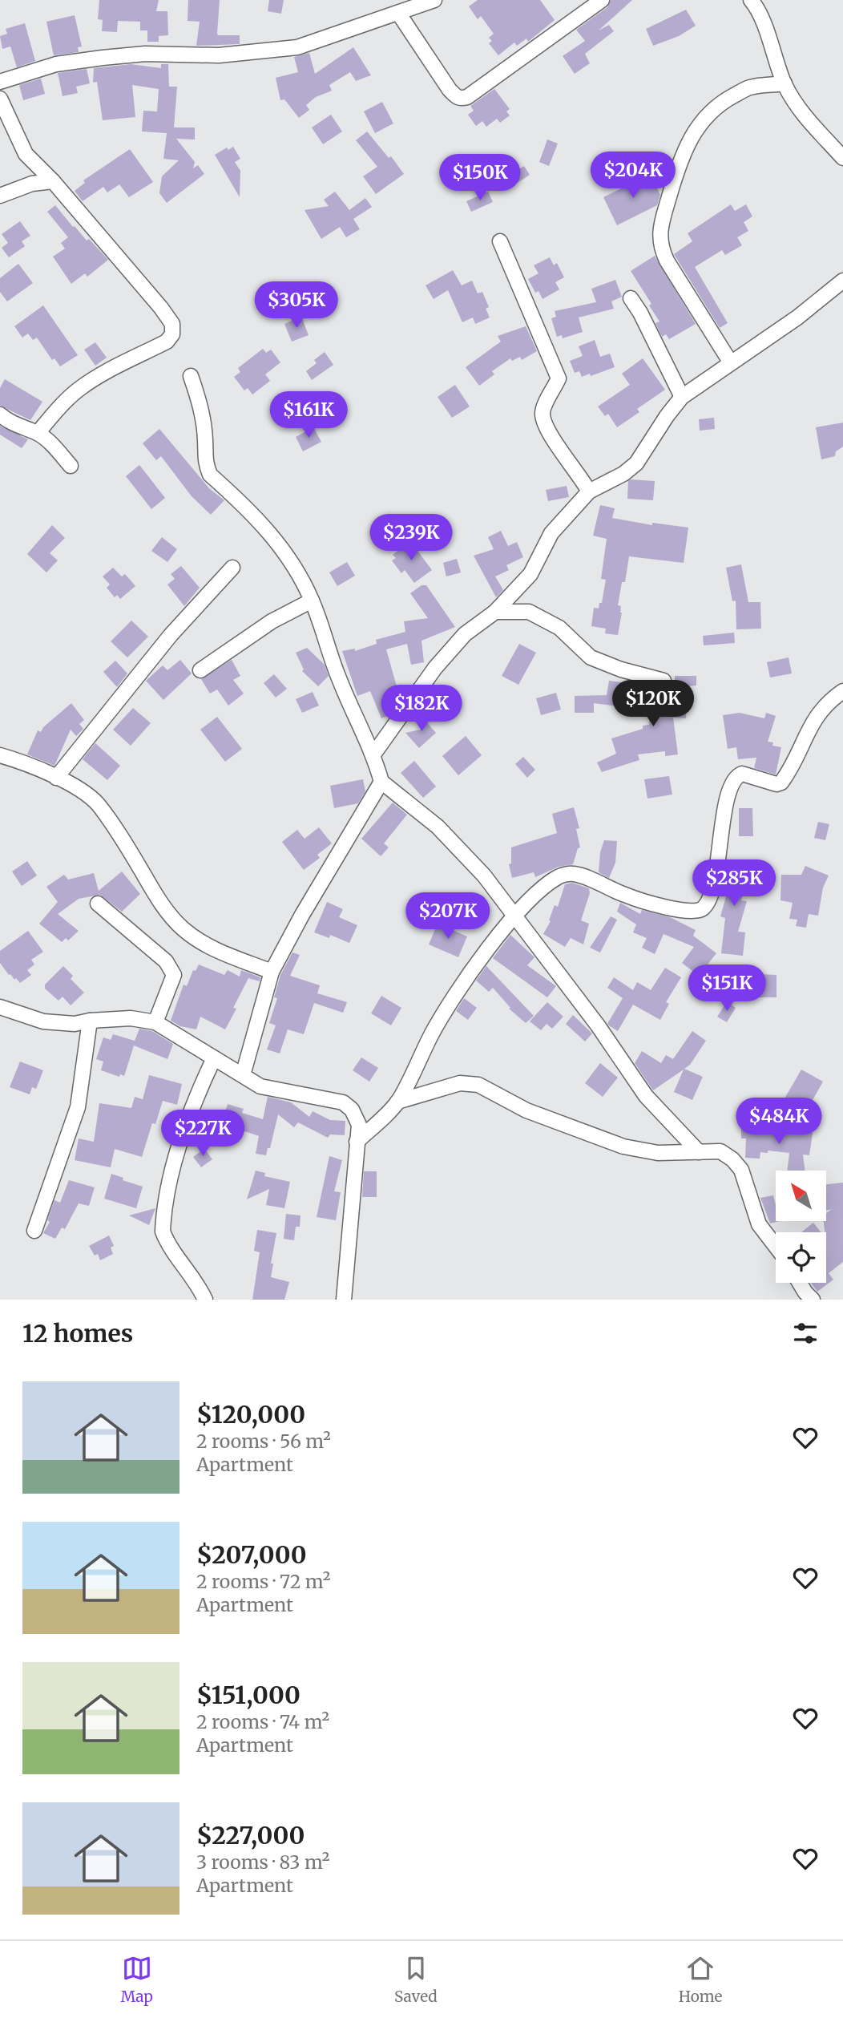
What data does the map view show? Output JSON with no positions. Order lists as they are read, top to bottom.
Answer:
{
  "north": "top left",
  "page": {
    "price": [
      "$204K",
      "$150K",
      "$305K",
      "$161K",
      "$239K",
      "$120K",
      "$182K",
      "$285K",
      "$207K",
      "$151K",
      "$484K",
      "$227K"
    ],
    "heading": "12 homes",
    "list": [
      {
        "name": "$120,000",
        "note": "2 rooms · 56 m² · Apartment"
      },
      {
        "name": "$207,000",
        "note": "2 rooms · 72 m² · Apartment"
      },
      {
        "name": "$151,000",
        "note": "2 rooms · 74 m² · Apartment"
      },
      {
        "name": "$227,000",
        "note": "3 rooms · 83 m² · Apartment"
      }
    ],
    "tabs": ["Map", "Saved", "Home"]
  }
}
